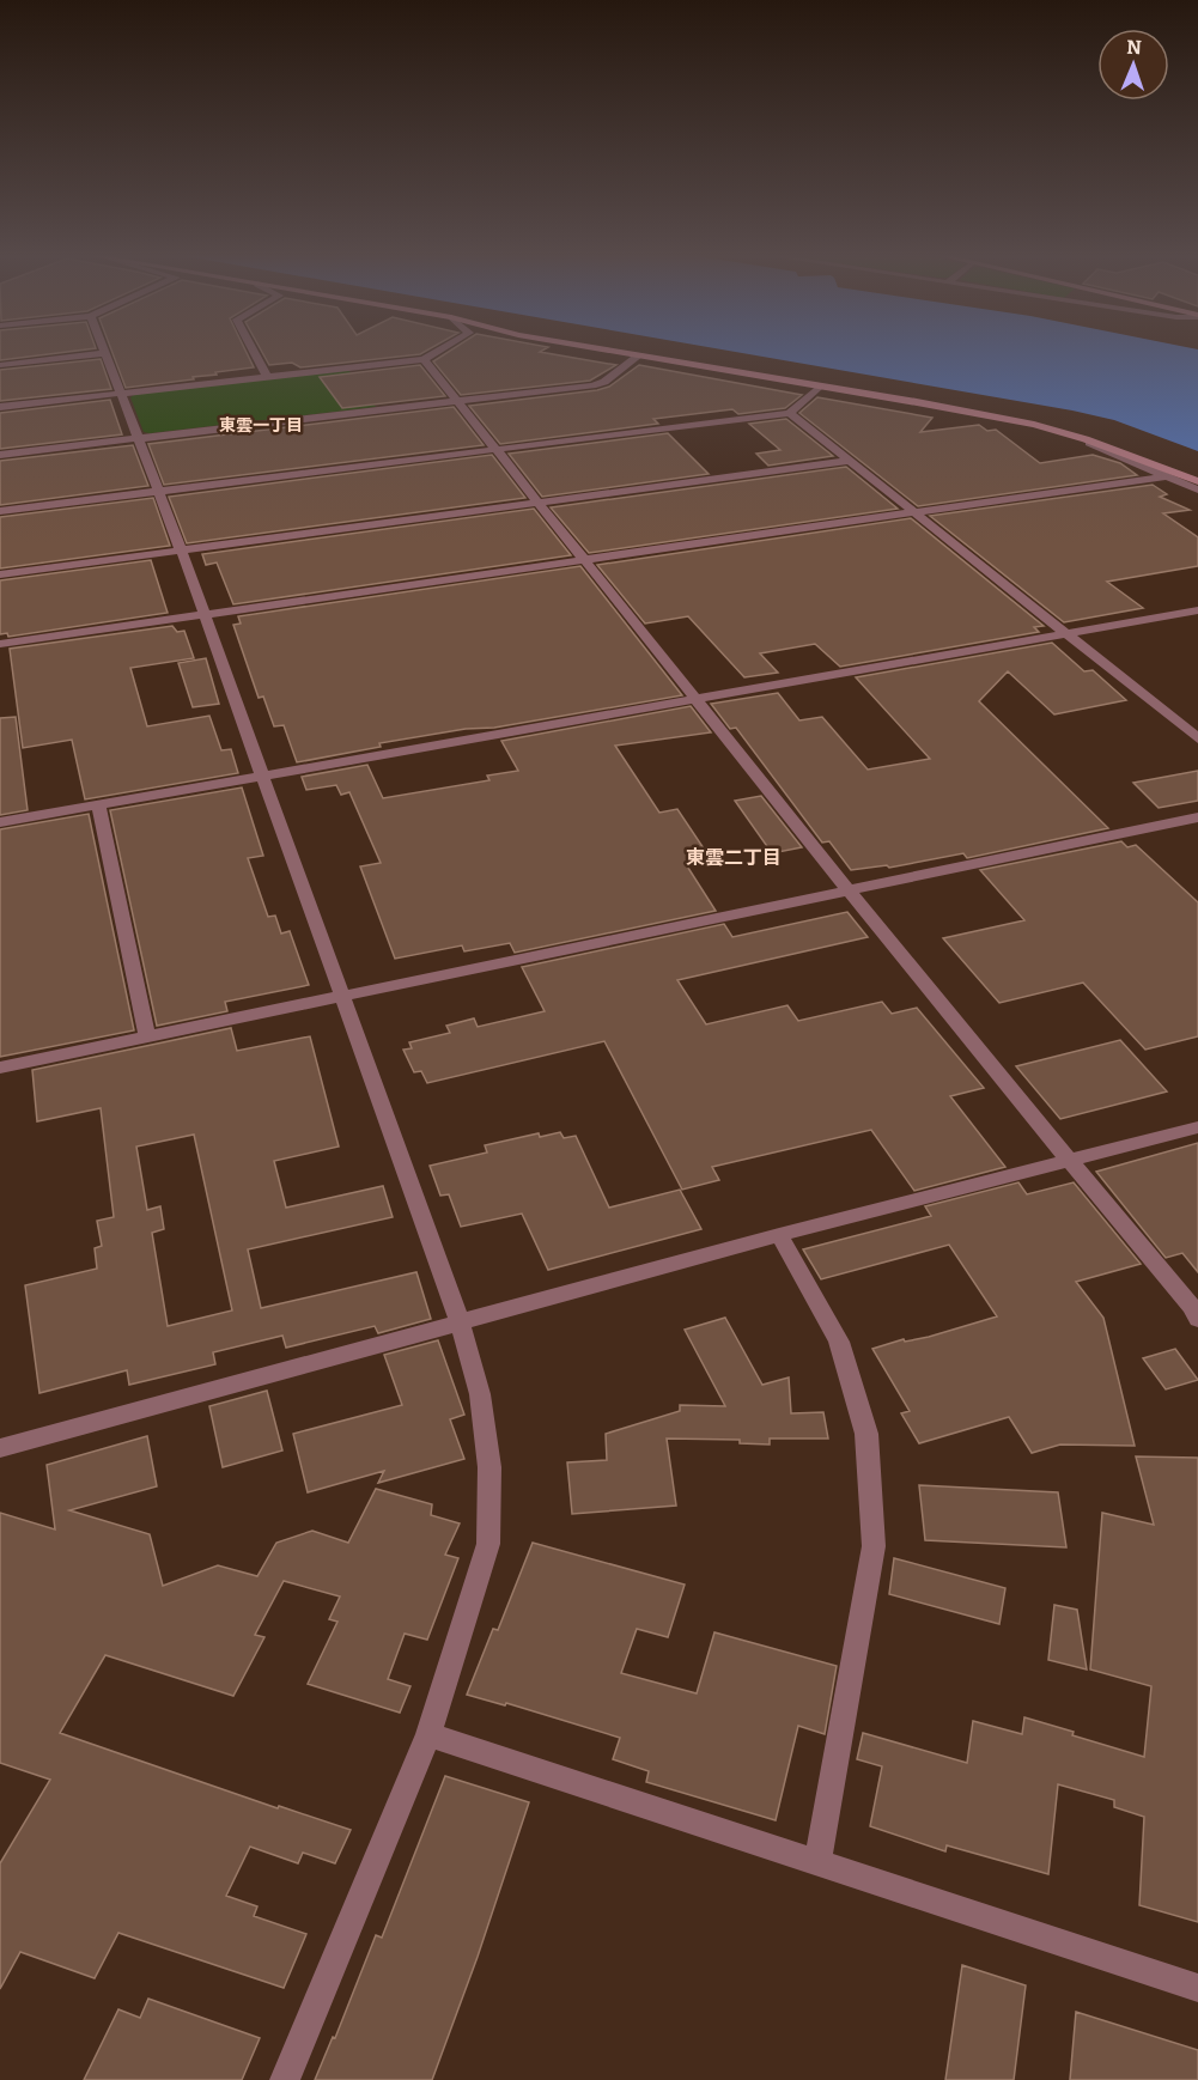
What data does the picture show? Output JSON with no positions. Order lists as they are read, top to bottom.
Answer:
{
  "districts": ["東雲一丁目", "東雲二丁目"],
  "north": "top"
}
